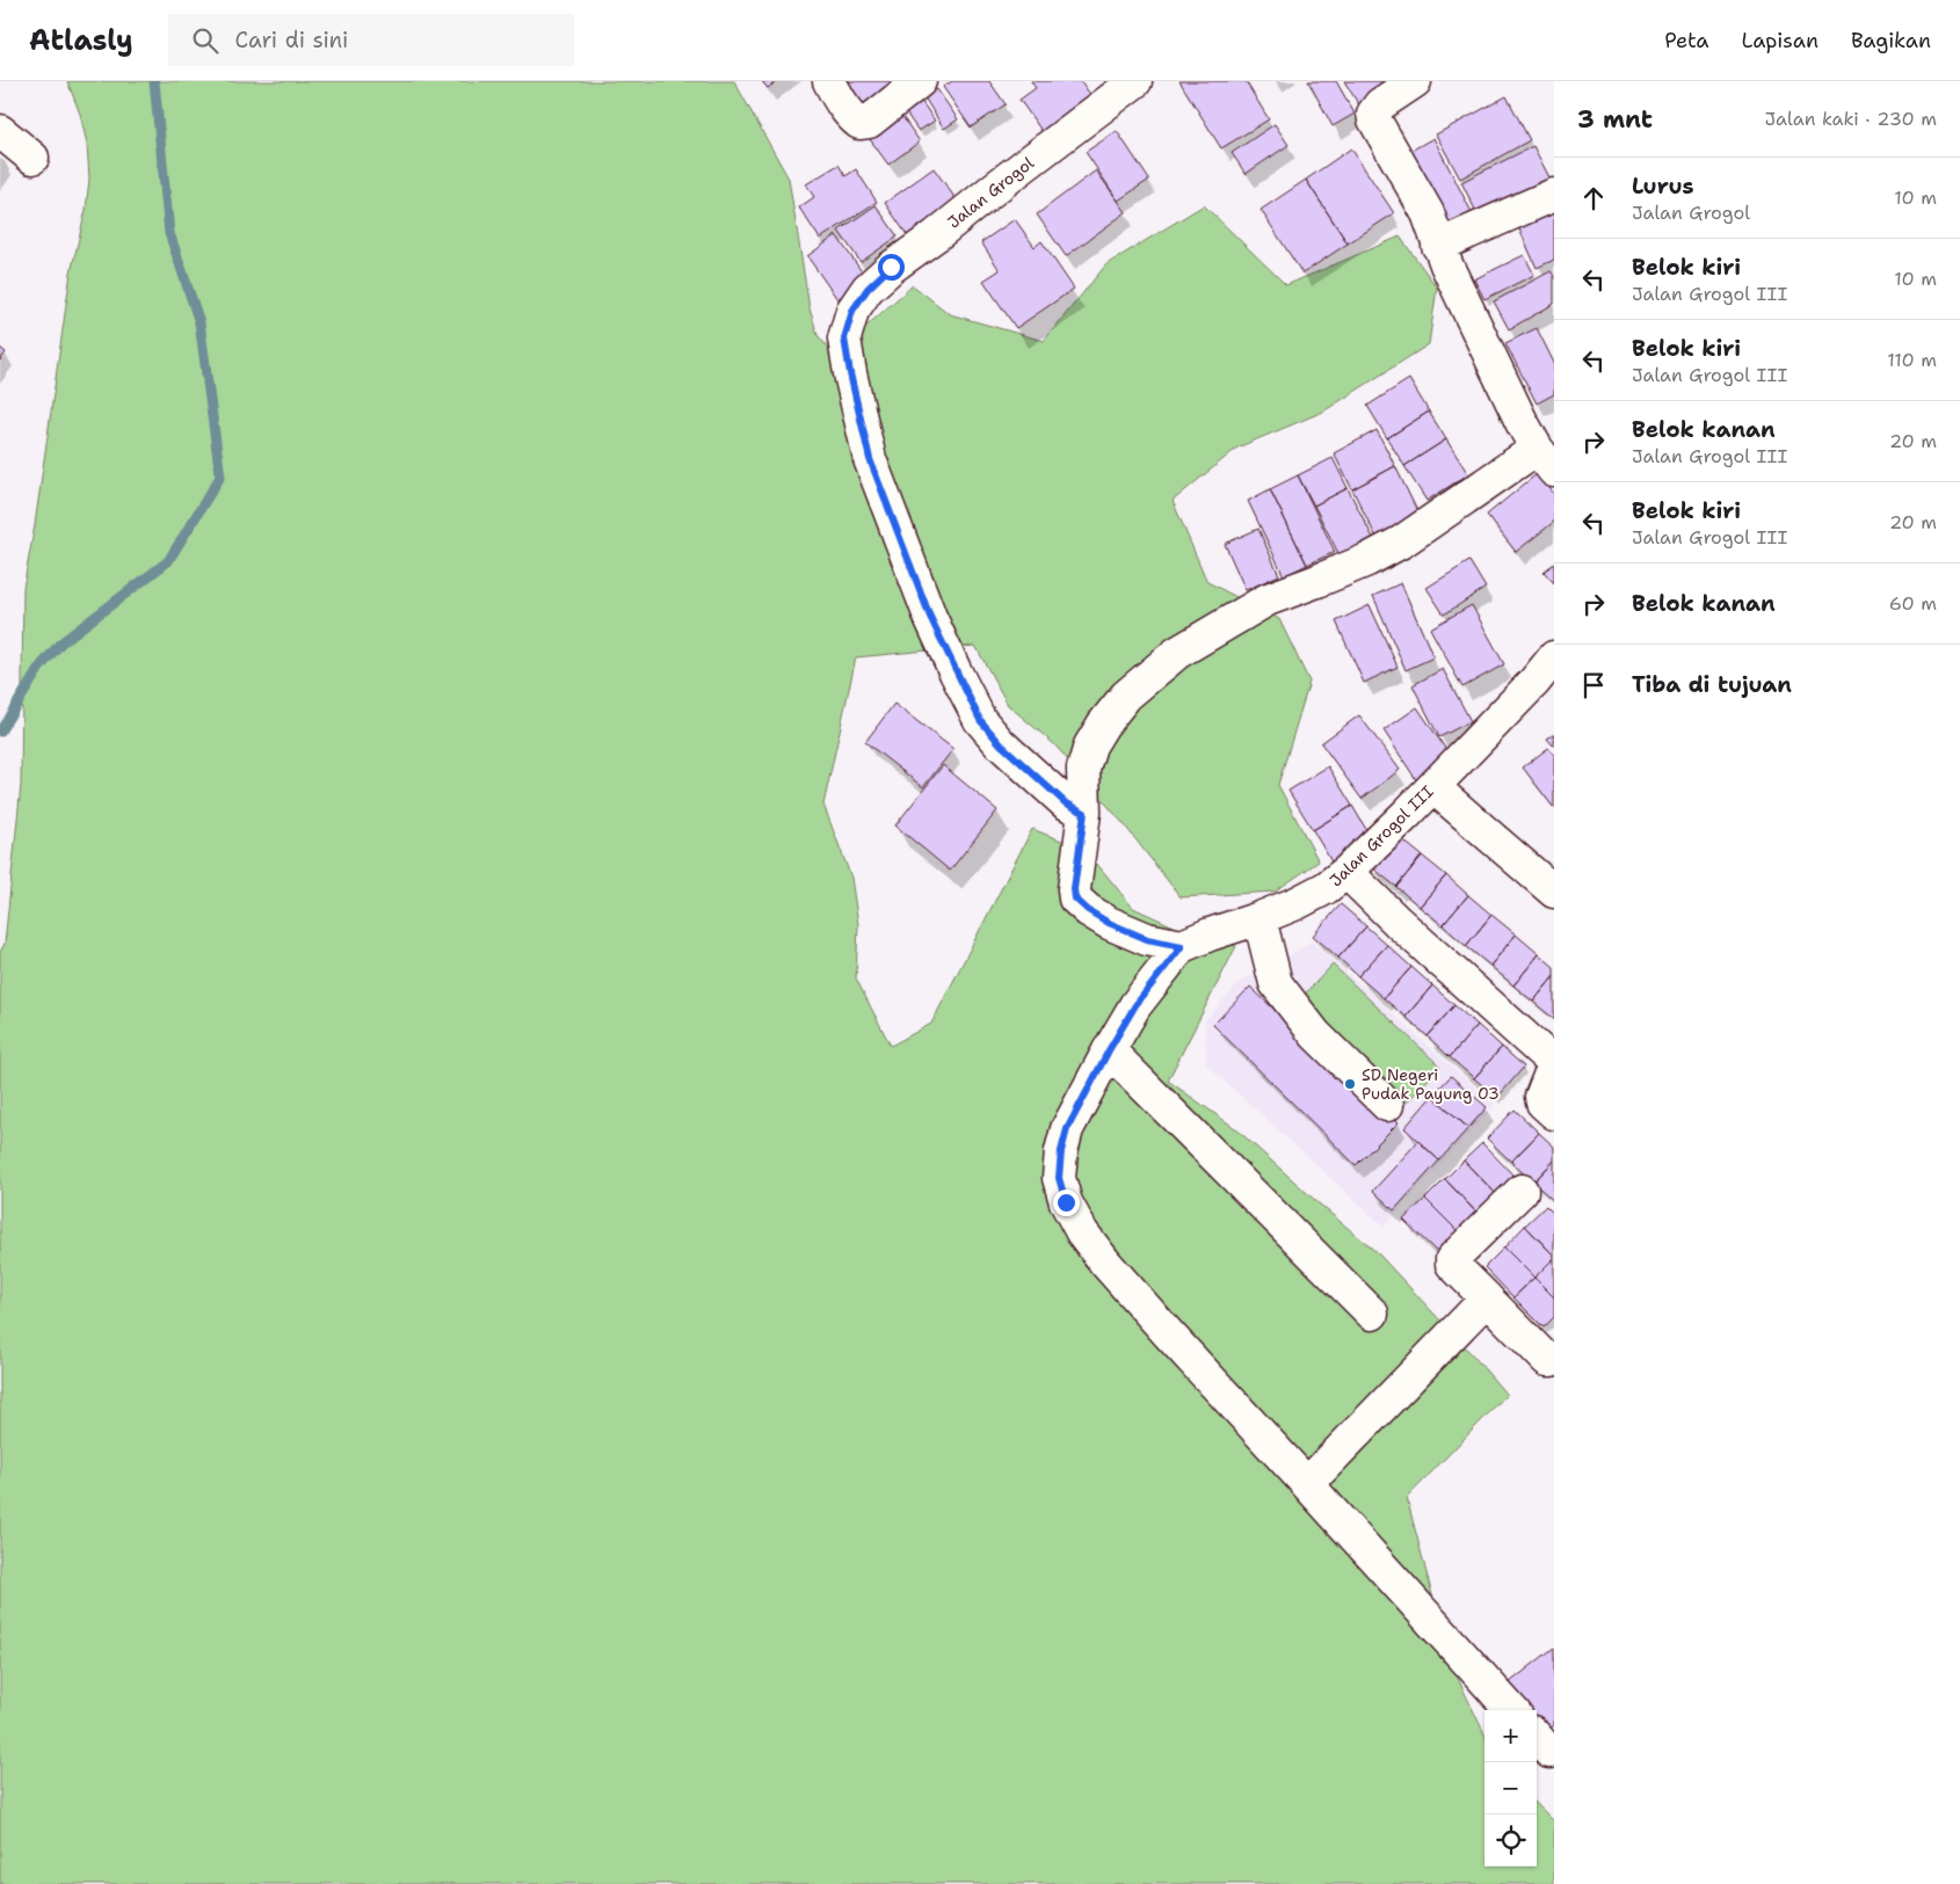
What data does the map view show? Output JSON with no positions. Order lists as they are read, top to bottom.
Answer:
{
  "streets": {
    "street": ["Jalan Grogol", "Jalan Grogol III"]
  },
  "places": ["SD Negeri Pudak Payung 03"],
  "page": {
    "header": "Atlasly",
    "search": "Cari di sini",
    "nav": ["Peta", "Lapisan", "Bagikan"],
    "heading": ["3 mnt", "Jalan kaki · 230 m"],
    "list": [
      ["Lurus", "Jalan Grogol", "10 m"],
      ["Belok kiri", "Jalan Grogol III", "10 m"],
      ["Belok kiri", "Jalan Grogol III", "110 m"],
      ["Belok kanan", "Jalan Grogol III", "20 m"],
      ["Belok kiri", "Jalan Grogol III", "20 m"],
      ["Belok kanan", "60 m"],
      "Tiba di tujuan"
    ],
    "map_buttons": ["+", "−"]
  }
}
